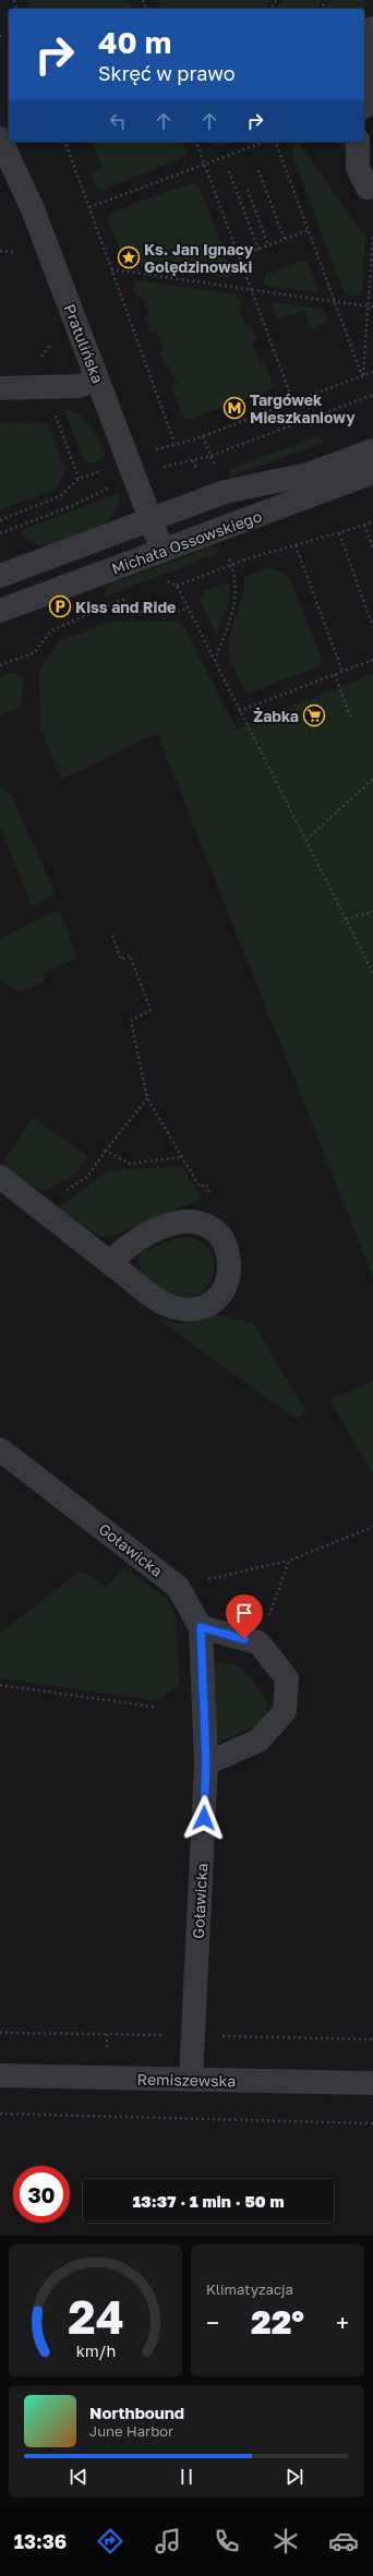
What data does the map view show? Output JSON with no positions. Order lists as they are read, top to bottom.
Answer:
{
  "streets": {
    "street": [
      "Pratulińska",
      "Michała Ossowskiego",
      "Goławicka",
      "Remiszewska"
    ]
  },
  "crossings": [
    ["Pratulińska", "Michała Ossowskiego"],
    ["Goławicka", "Remiszewska"]
  ],
  "places": {
    "place": ["Ks. Jan Ignacy Golędzinowski"],
    "metro station": ["Targówek Mieszkaniowy"],
    "parking": ["Kiss and Ride"],
    "supermarket": ["Żabka"]
  },
  "page": {
    "turn": ["40 m", "Skręć w prawo"],
    "limit": "30",
    "trip": "13:37 · 1 min · 50 m",
    "tile": "Klimatyzacja",
    "heat": ["−", "22°", "+"],
    "song": ["Northbound", "June Harbor"],
    "tabs": "13:36",
    "gauge": ["24", "km/h"]
  }
}
